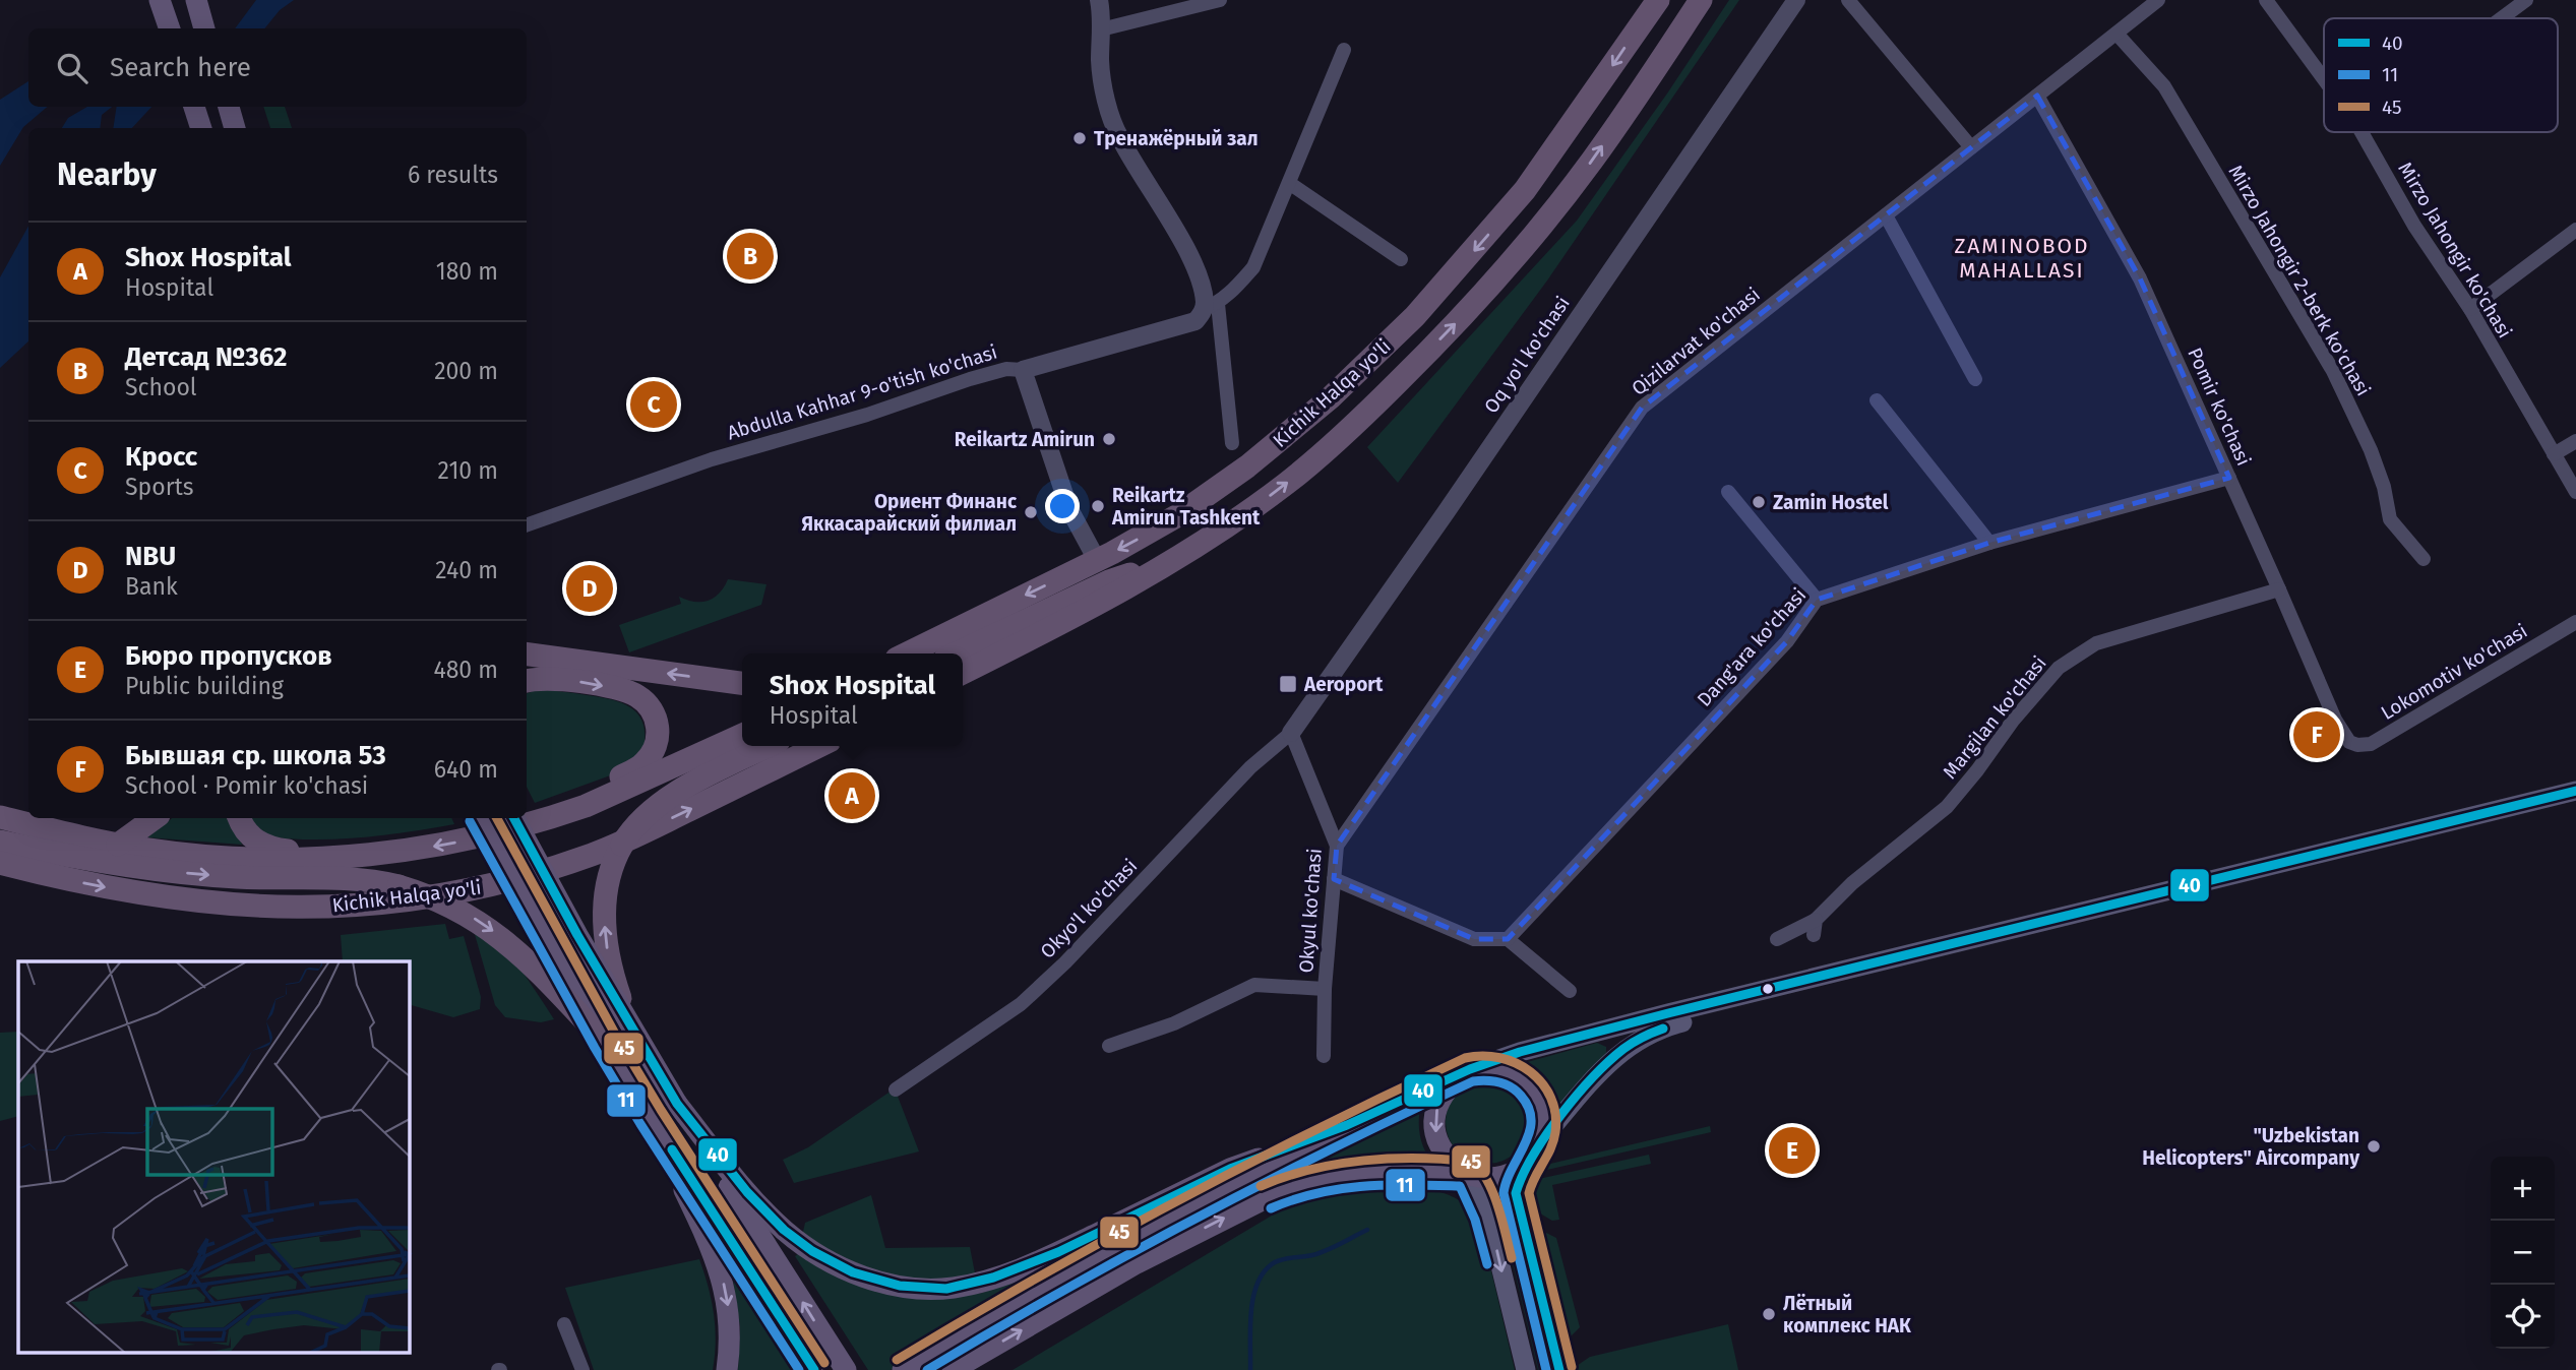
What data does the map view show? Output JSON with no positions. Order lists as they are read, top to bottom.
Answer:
{
  "streets": {
    "highway": ["Kichik Halqa yo'li"],
    "street": [
      "Mirzo Jahongir ko'chasi",
      "Mirzo Jahongir 2-berk ko'chasi",
      "Qizilarvat ko'chasi",
      "Oq yo'l ko'chasi",
      "Abdulla Kahhar 9-o'tish ko'chasi",
      "Pomir ko'chasi",
      "Dang'ara ko'chasi",
      "Lokomotiv ko'chasi",
      "Margilan ko'chasi",
      "Okyo'l ko'chasi",
      "Okyul ko'chasi"
    ]
  },
  "crossings": [
    ["Mirzo Jahongir 2-berk ko'chasi", "Qizilarvat ko'chasi"],
    ["Qizilarvat ko'chasi", "Pomir ko'chasi"],
    ["Qizilarvat ko'chasi", "Okyul ko'chasi"],
    ["Oq yo'l ko'chasi", "Okyo'l ko'chasi"],
    ["Oq yo'l ko'chasi", "Okyul ko'chasi"],
    ["Pomir ko'chasi", "Dang'ara ko'chasi"],
    ["Pomir ko'chasi", "Lokomotiv ko'chasi"],
    ["Pomir ko'chasi", "Margilan ko'chasi"],
    ["Okyo'l ko'chasi", "Okyul ko'chasi"]
  ],
  "districts": ["ZAMINOBOD MAHALLASI"],
  "places": {
    "other": [
      "Тренажёрный зал",
      "Reikartz Amirun",
      "Zamin Hostel",
      "Reikartz Amirun Tashkent",
      "Ориент Финанс Яккасарайский филиал",
      "\"Uzbekistan Helicopters\" Aircompany",
      "Лётный комплекс НАК"
    ],
    "transit": ["Aeroport"]
  },
  "lines": ["transit line 40", "transit line 45", "transit line 11"],
  "legend": ["40", "11", "45"],
  "page": {
    "search": "Search here",
    "heading": ["Nearby", "6 results"],
    "list": [
      {
        "mark": "A",
        "name": "Shox Hospital",
        "note": "Hospital",
        "value": "180 m"
      },
      {
        "mark": "B",
        "name": "Детсад №362",
        "note": "School",
        "value": "200 m"
      },
      {
        "mark": "C",
        "name": "Кросс",
        "note": "Sports",
        "value": "210 m"
      },
      {
        "mark": "D",
        "name": "NBU",
        "note": "Bank",
        "value": "240 m"
      },
      {
        "mark": "E",
        "name": "Бюро пропусков",
        "note": "Public building",
        "value": "480 m"
      },
      {
        "mark": "F",
        "name": "Бывшая ср. школа 53",
        "note": "School · Pomir ko'chasi",
        "value": "640 m"
      }
    ],
    "pins": [
      "B",
      "C",
      "D",
      "F",
      "A",
      "E"
    ],
    "popup": ["Shox Hospital", "Hospital"],
    "map_buttons": ["+", "−"]
  }
}
